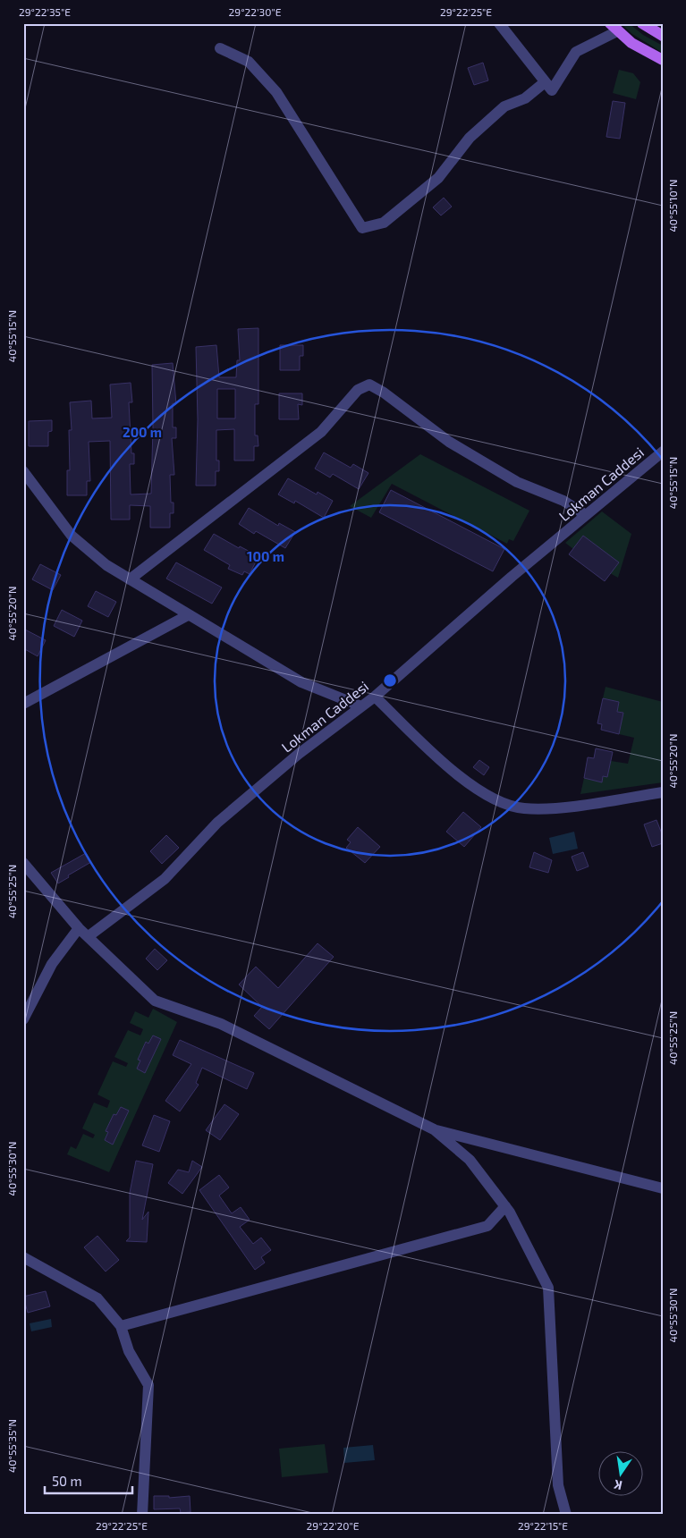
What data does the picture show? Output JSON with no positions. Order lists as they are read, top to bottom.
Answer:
{
  "streets": {
    "street": ["Lokman Caddesi"]
  },
  "scale_bar": "50 m",
  "north": "bottom",
  "coordinates": [
    "29°22'35\"E",
    "29°22'30\"E",
    "29°22'25\"E",
    "40°55'10\"N",
    "40°55'15\"N",
    "40°55'20\"N",
    "40°55'25\"N",
    "40°55'30\"N",
    "40°55'35\"N",
    "29°22'20\"E",
    "29°22'15\"E"
  ],
  "rings": ["200 m", "100 m"]
}
